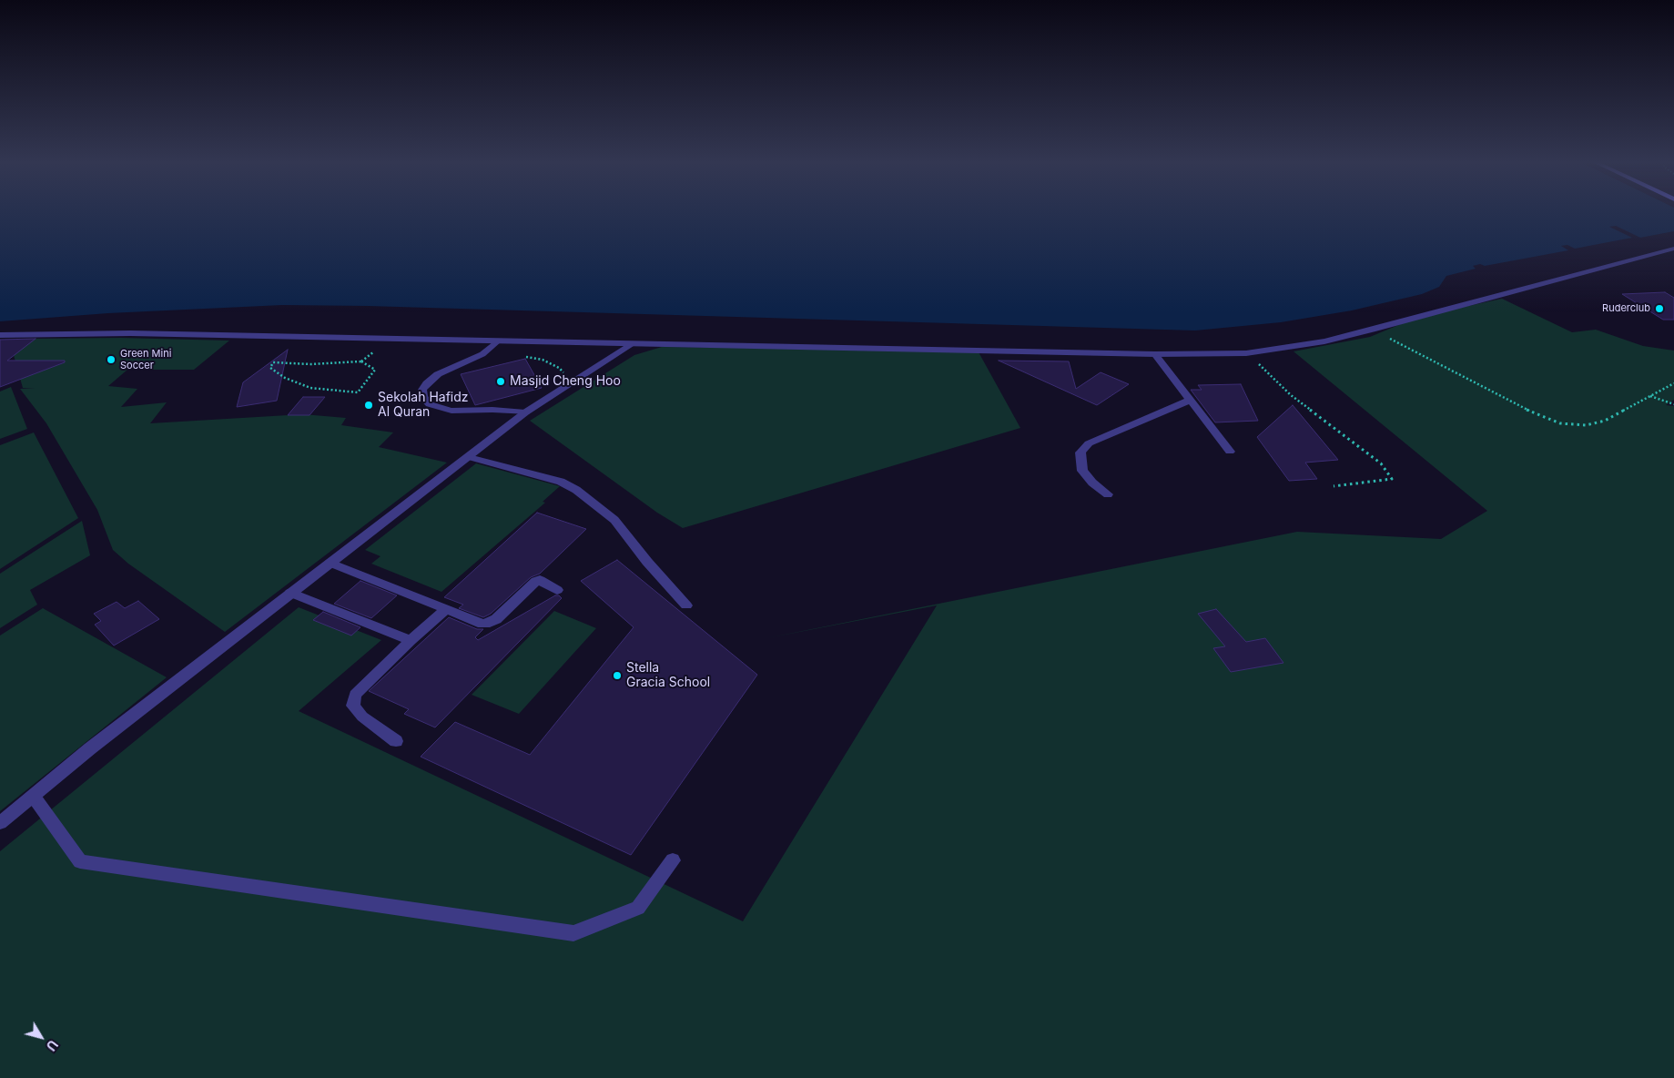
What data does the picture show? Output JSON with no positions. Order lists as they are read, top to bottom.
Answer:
{
  "places": [
    "Ruderclub",
    "Green Mini Soccer",
    "Masjid Cheng Hoo",
    "Sekolah Hafidz Al Quran",
    "Stella Gracia School"
  ],
  "north": "bottom right"
}
